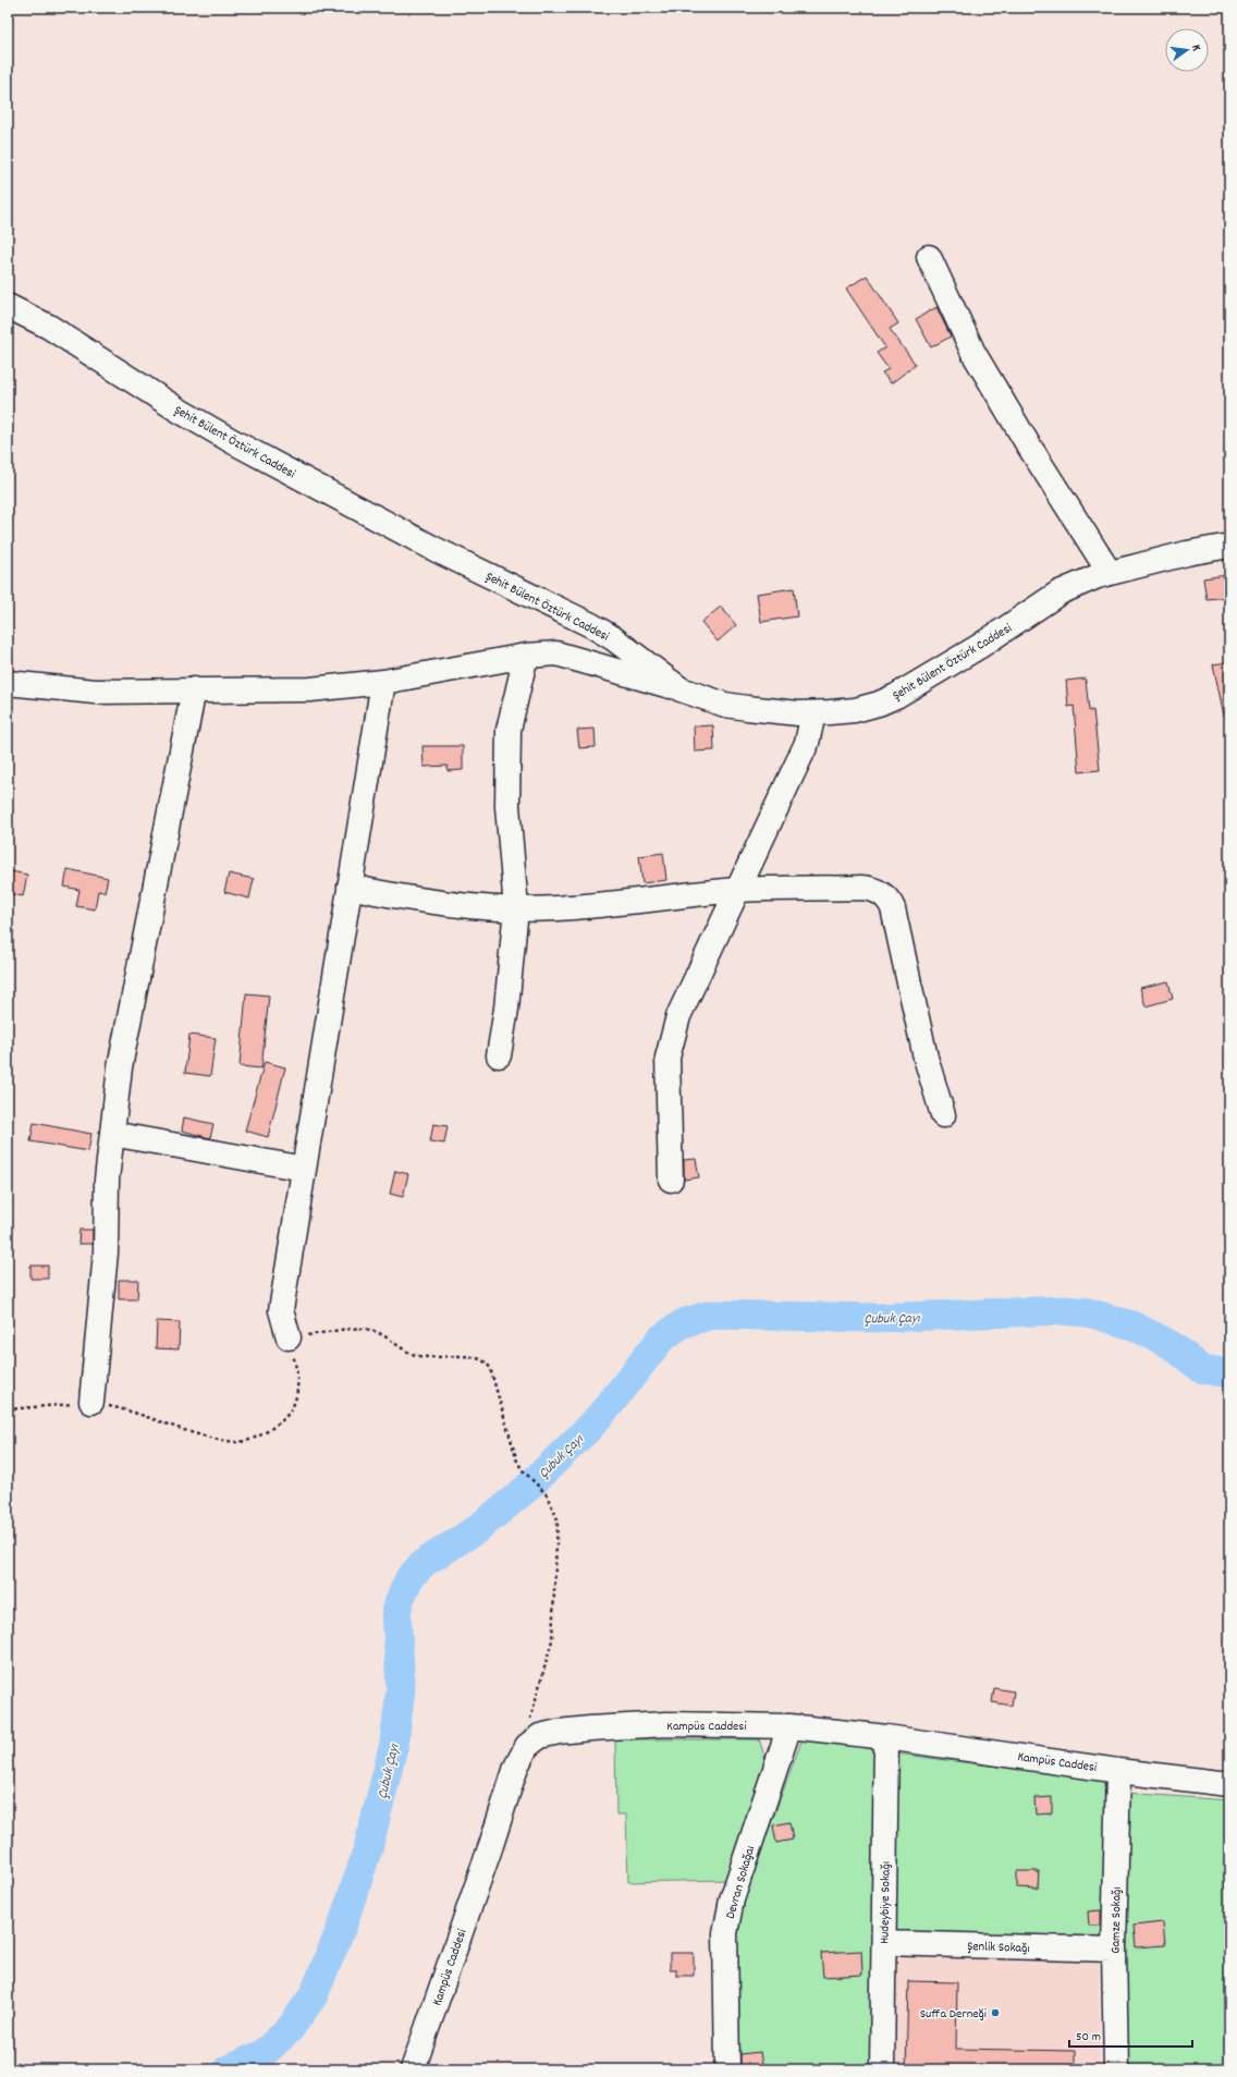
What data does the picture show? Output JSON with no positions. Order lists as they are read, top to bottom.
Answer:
{
  "streets": {
    "street": [
      "Şehit Bülent Öztürk Caddesi",
      "Kampüs Caddesi",
      "Devran Sokağaı",
      "Hudeybiye Sokağı",
      "Gamze Sokağı",
      "Şenlik Sokağı"
    ]
  },
  "crossings": [
    ["Kampüs Caddesi", "Devran Sokağaı"],
    ["Kampüs Caddesi", "Hudeybiye Sokağı"],
    ["Kampüs Caddesi", "Gamze Sokağı"],
    ["Hudeybiye Sokağı", "Şenlik Sokağı"],
    ["Gamze Sokağı", "Şenlik Sokağı"]
  ],
  "water": ["Çubuk Çayı"],
  "places": ["Suffa Derneği"],
  "scale_bar": "50 m",
  "north": "right"
}
